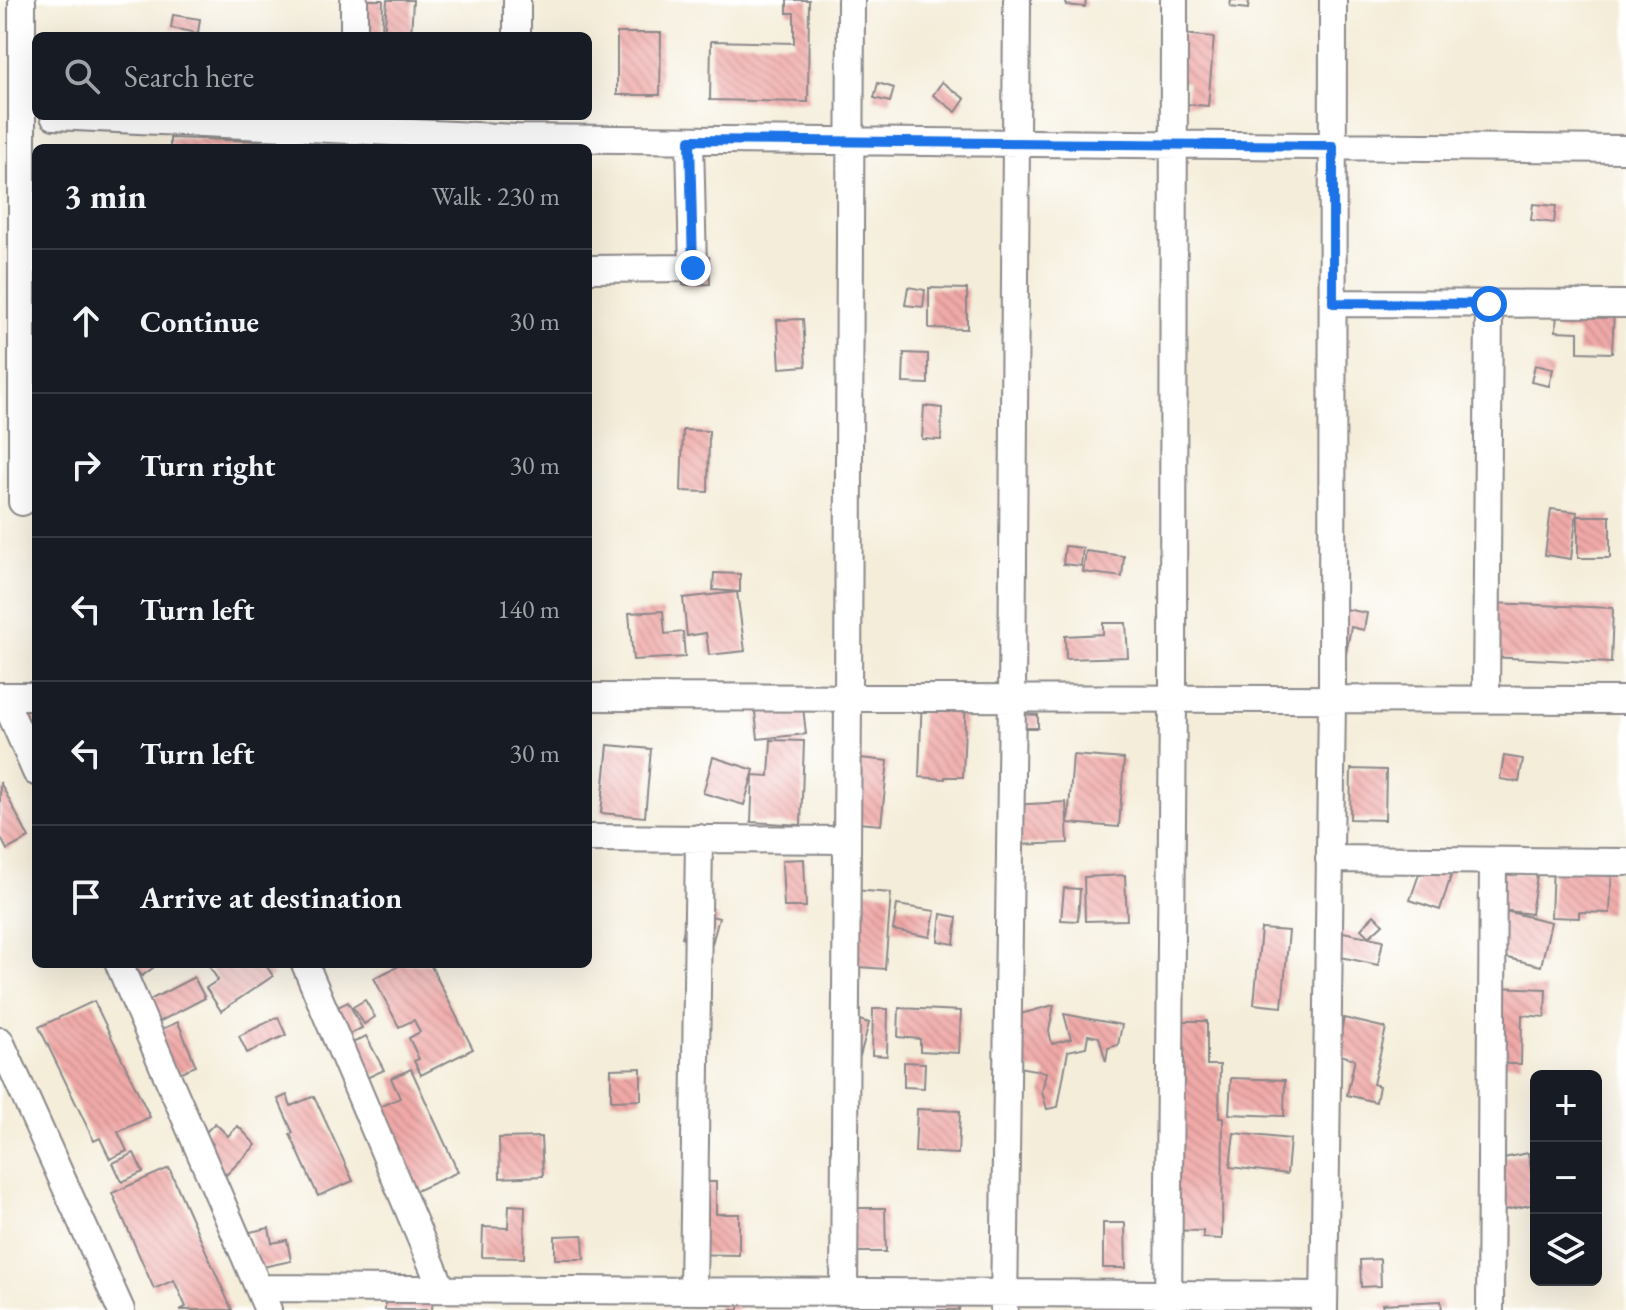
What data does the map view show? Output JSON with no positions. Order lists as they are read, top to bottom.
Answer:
{
  "page": {
    "search": "Search here",
    "heading": ["3 min", "Walk · 230 m"],
    "list": [
      ["Continue", "30 m"],
      ["Turn right", "30 m"],
      ["Turn left", "140 m"],
      ["Turn left", "30 m"],
      "Arrive at destination"
    ],
    "map_buttons": ["+", "−"]
  }
}
